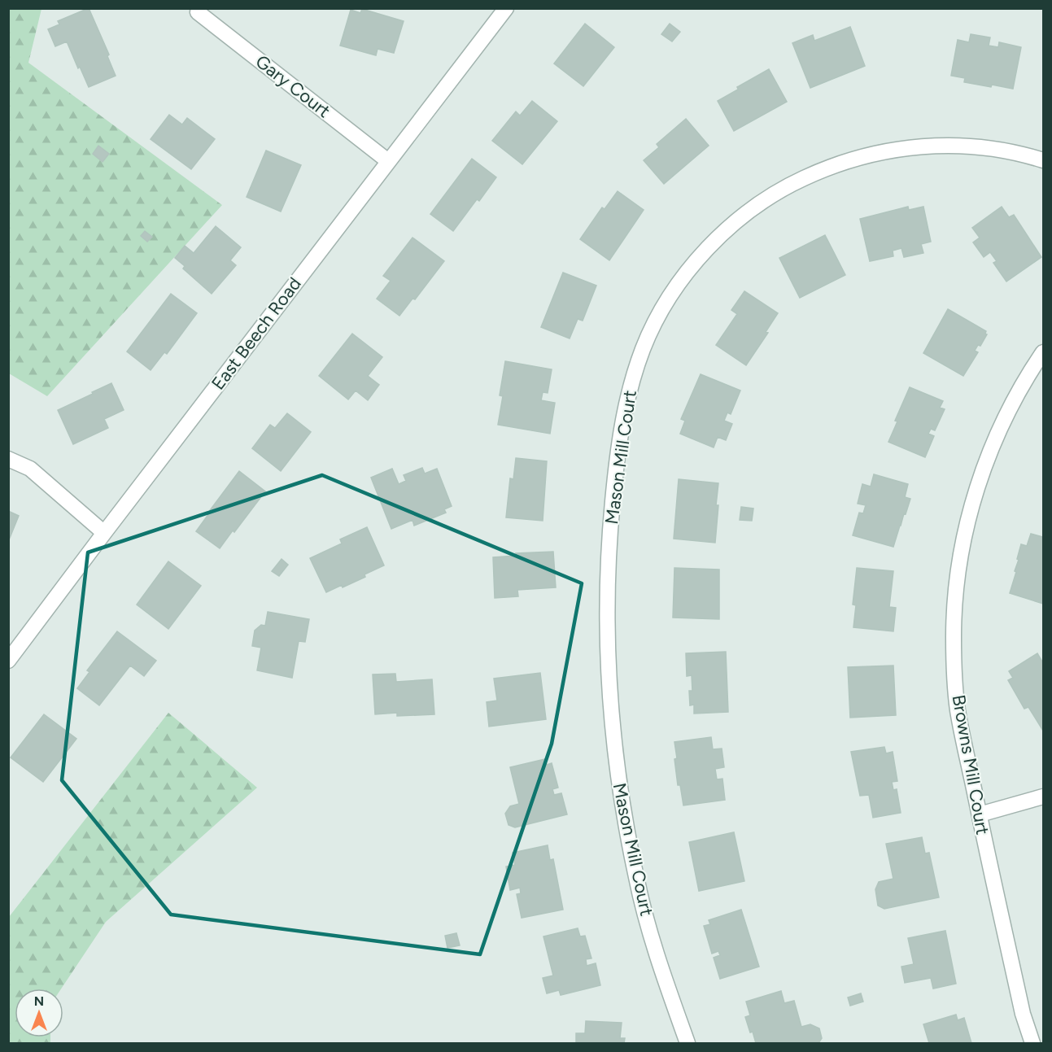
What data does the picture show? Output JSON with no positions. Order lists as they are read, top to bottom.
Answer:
{
  "streets": {
    "street": [
      "Gary Court",
      "East Beech Road",
      "Mason Mill Court",
      "Browns Mill Court"
    ]
  },
  "crossings": [
    ["Gary Court", "East Beech Road"]
  ],
  "north": "top"
}
